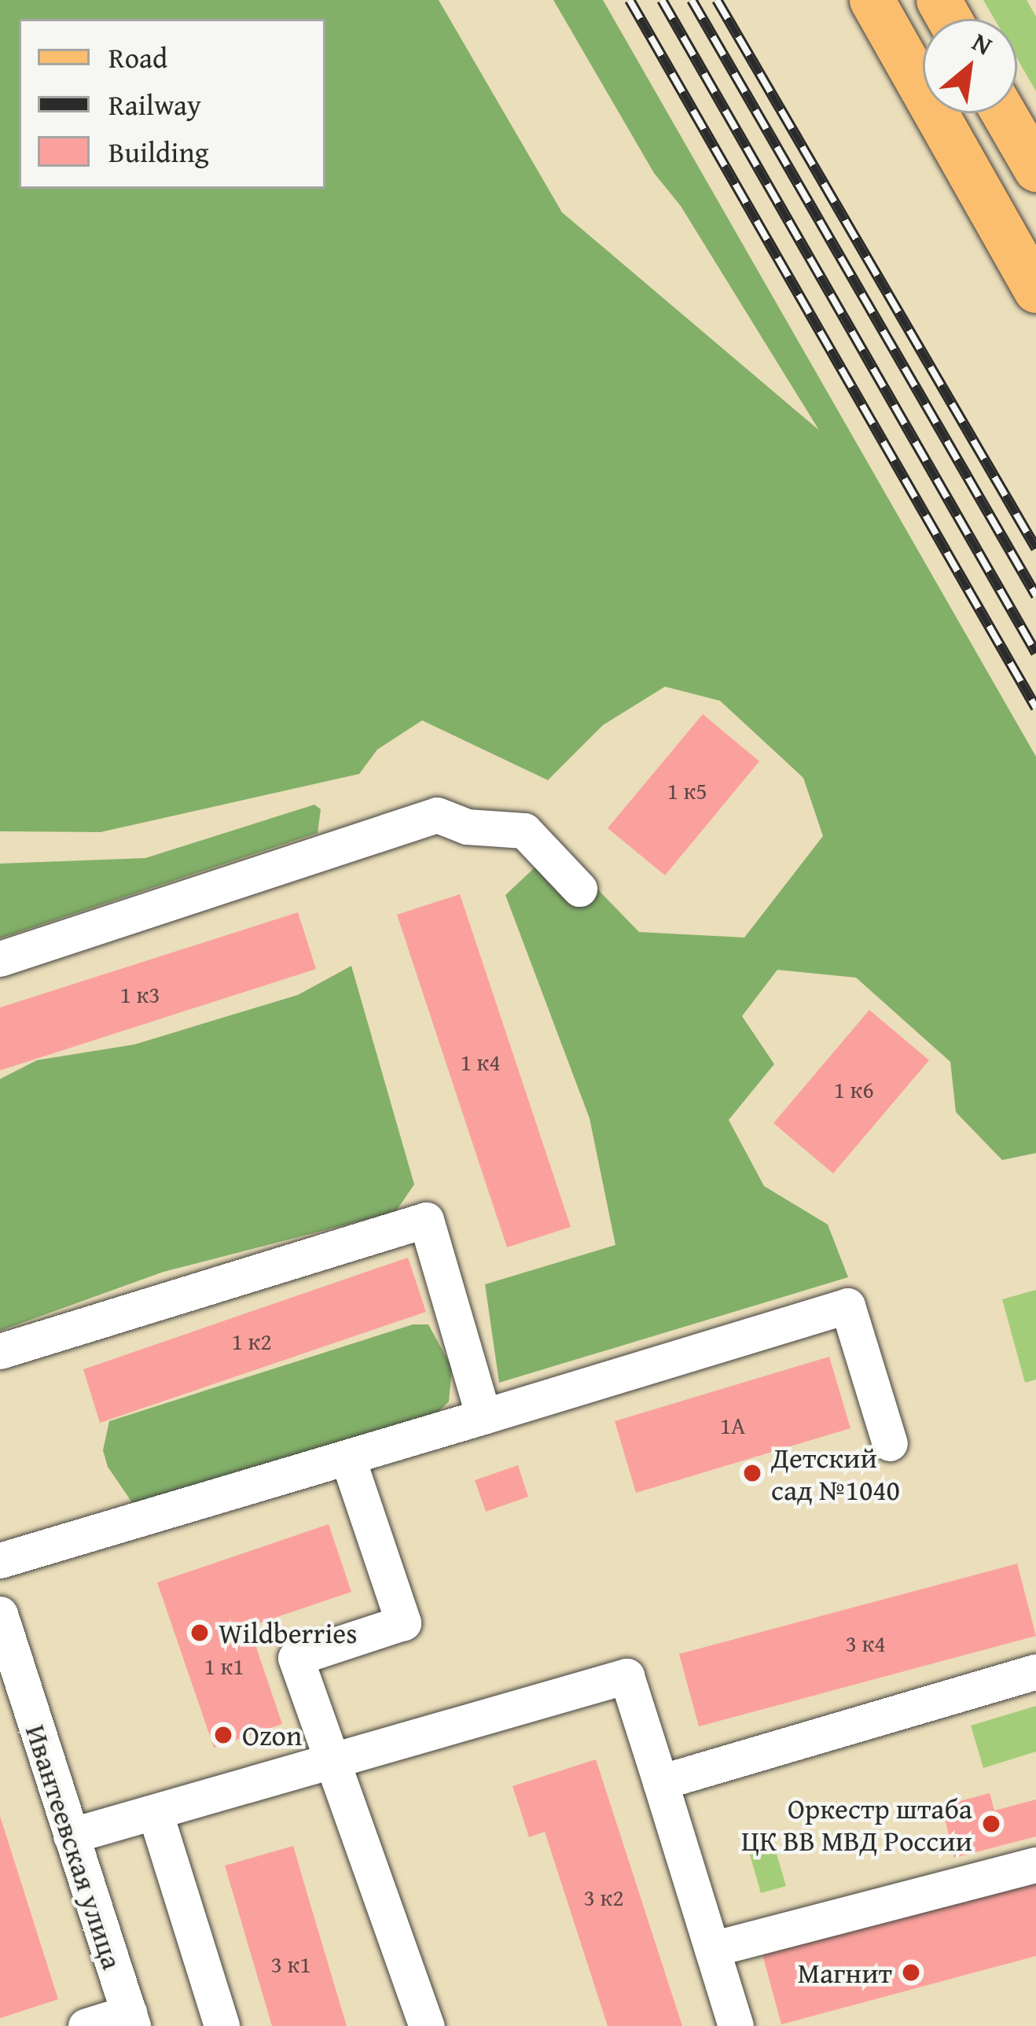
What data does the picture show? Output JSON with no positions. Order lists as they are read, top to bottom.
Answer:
{
  "streets": {
    "street": ["Ивантеевская улица"]
  },
  "places": [
    "Детский сад №1040",
    "Wildberries",
    "Ozon",
    "Оркестр штаба ЦК ВВ МВД России",
    "Магнит"
  ],
  "house_numbers": [
    "1 к5",
    "1 к3",
    "1 к4",
    "1 к6",
    "1 к2",
    "1А",
    "3 к4",
    "1 к1",
    "3 к2",
    "3 к1"
  ],
  "legend": ["Road", "Railway", "Building"],
  "north": "top right"
}
